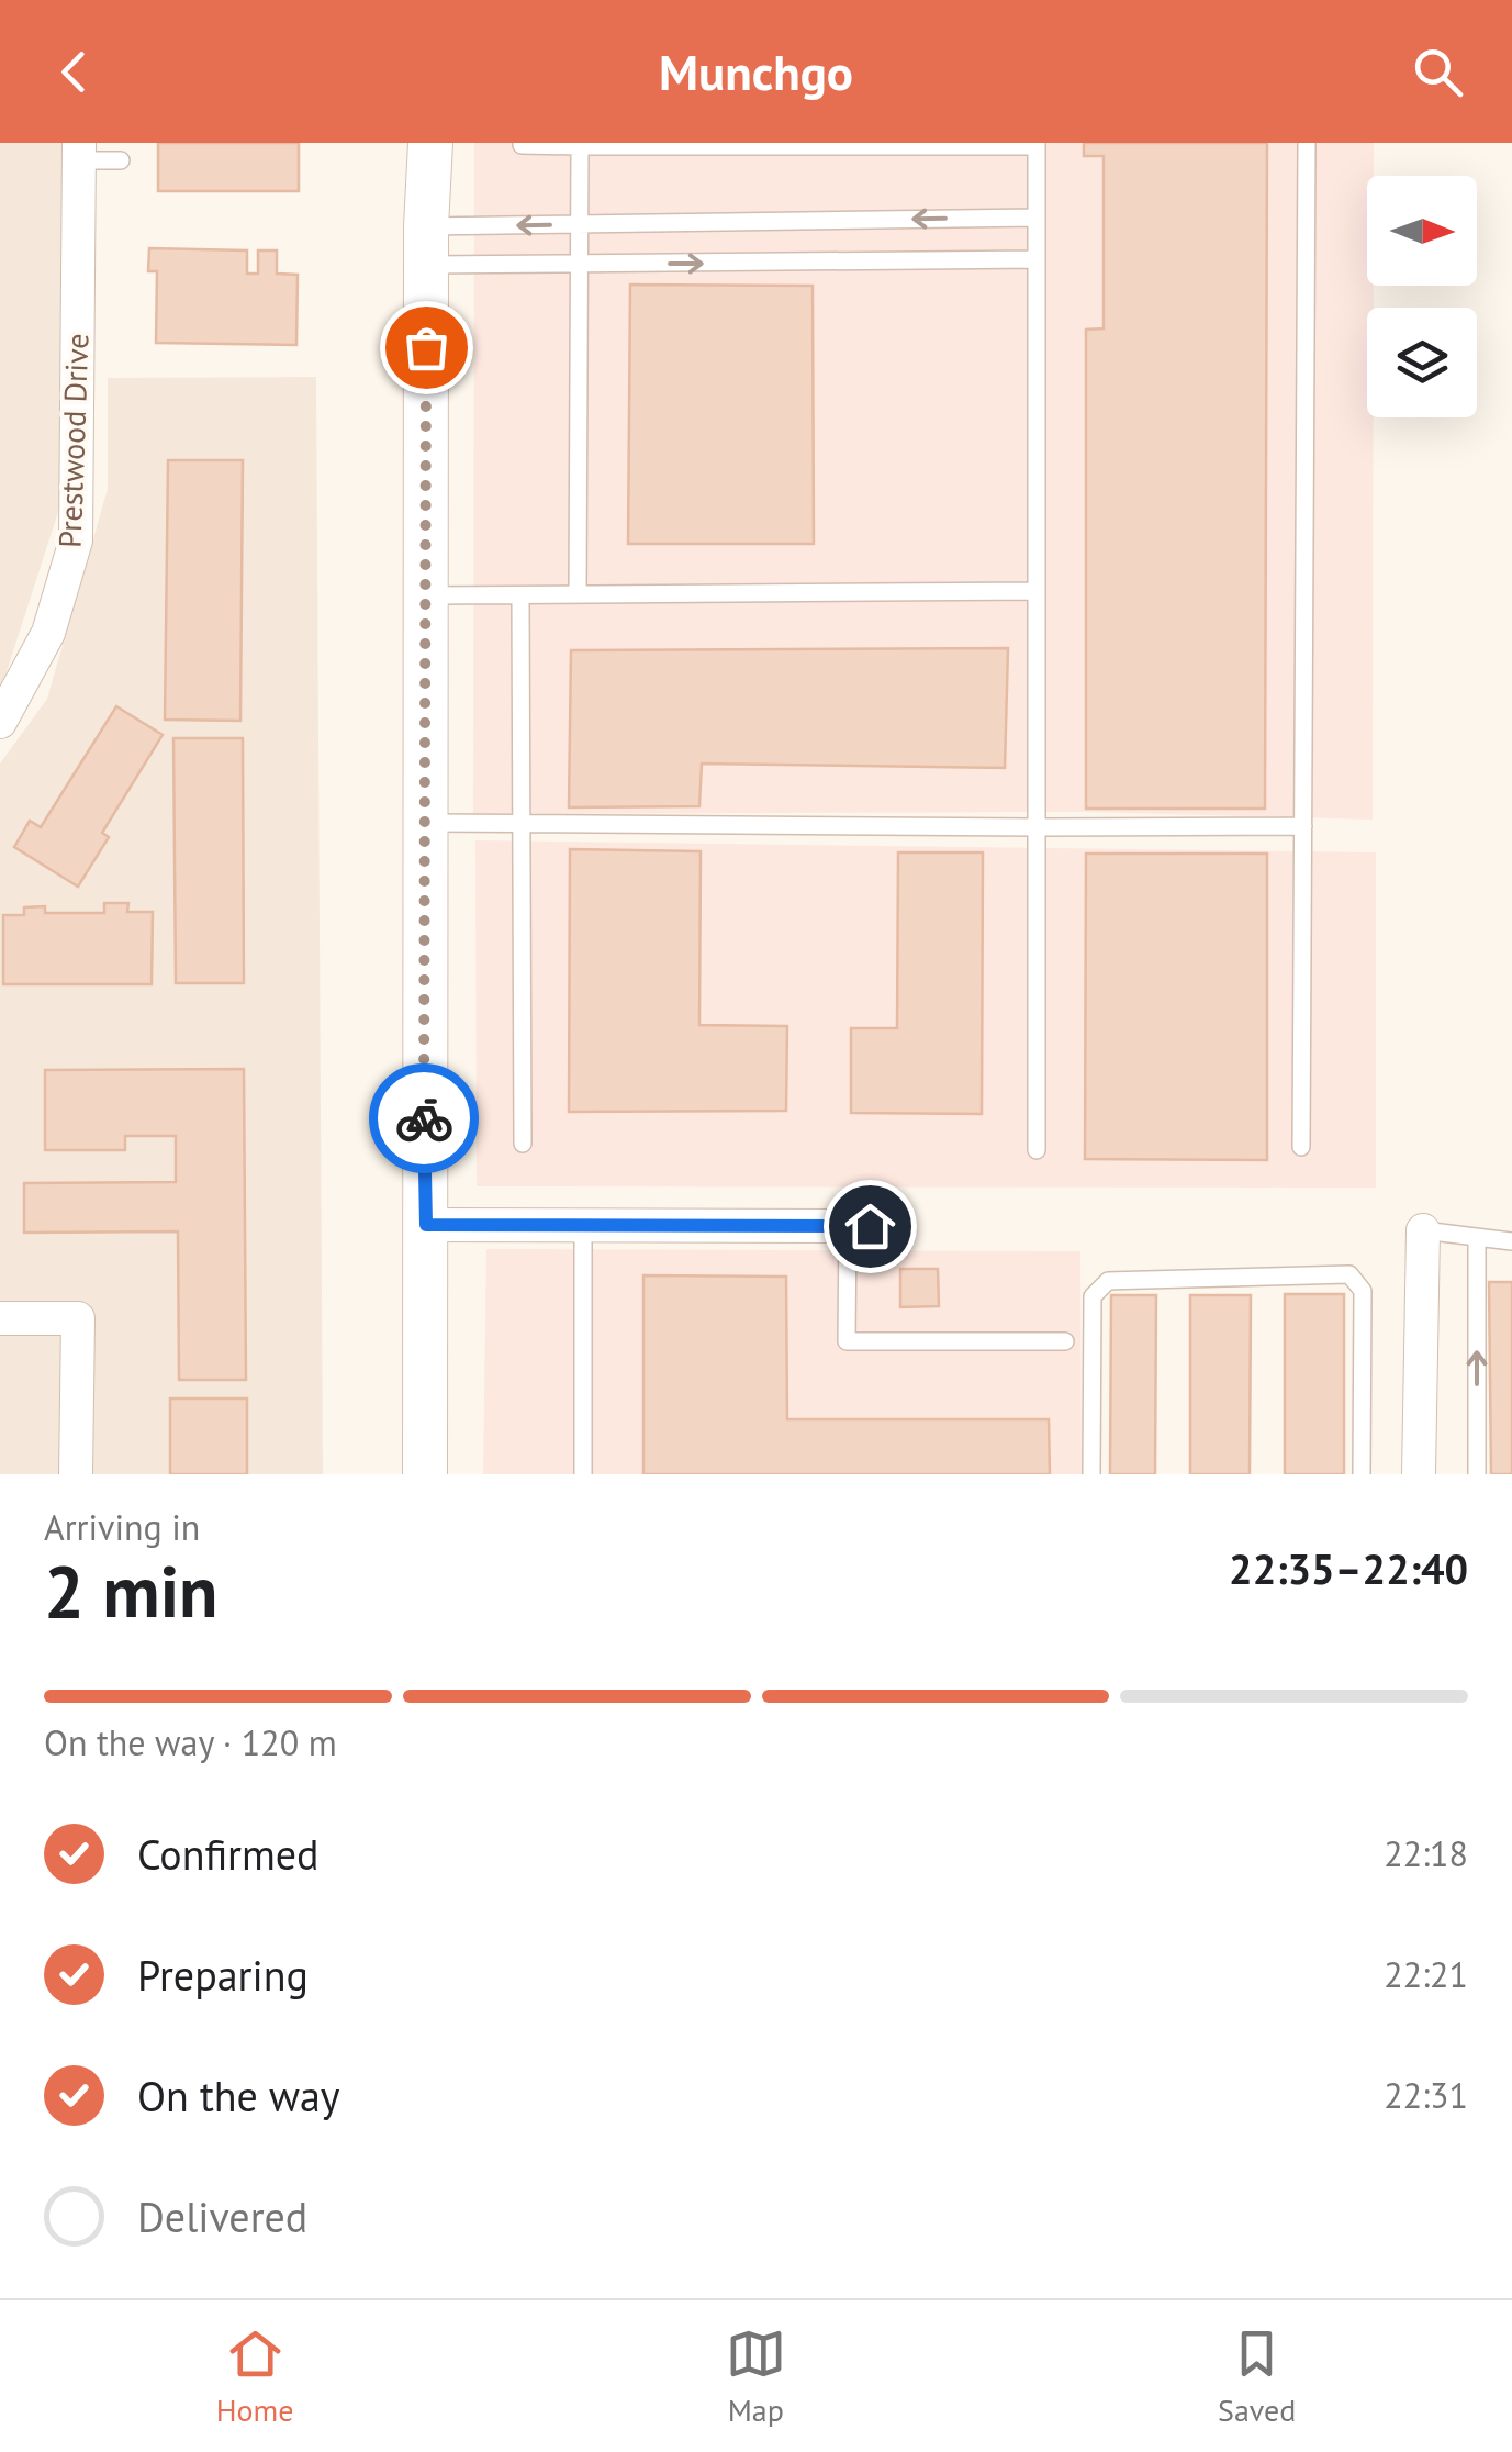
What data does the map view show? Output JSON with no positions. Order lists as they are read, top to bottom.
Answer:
{
  "streets": {
    "street": ["Prestwood Drive"]
  },
  "north": "right",
  "page": {
    "header": "Munchgo",
    "heading": ["2 min", "Arriving in", "22:35–22:40"],
    "bar": "On the way · 120 m",
    "list": [
      ["Confirmed", "22:18"],
      ["Preparing", "22:21"],
      ["On the way", "22:31"],
      "Delivered"
    ],
    "tabs": ["Home", "Map", "Saved"]
  }
}
